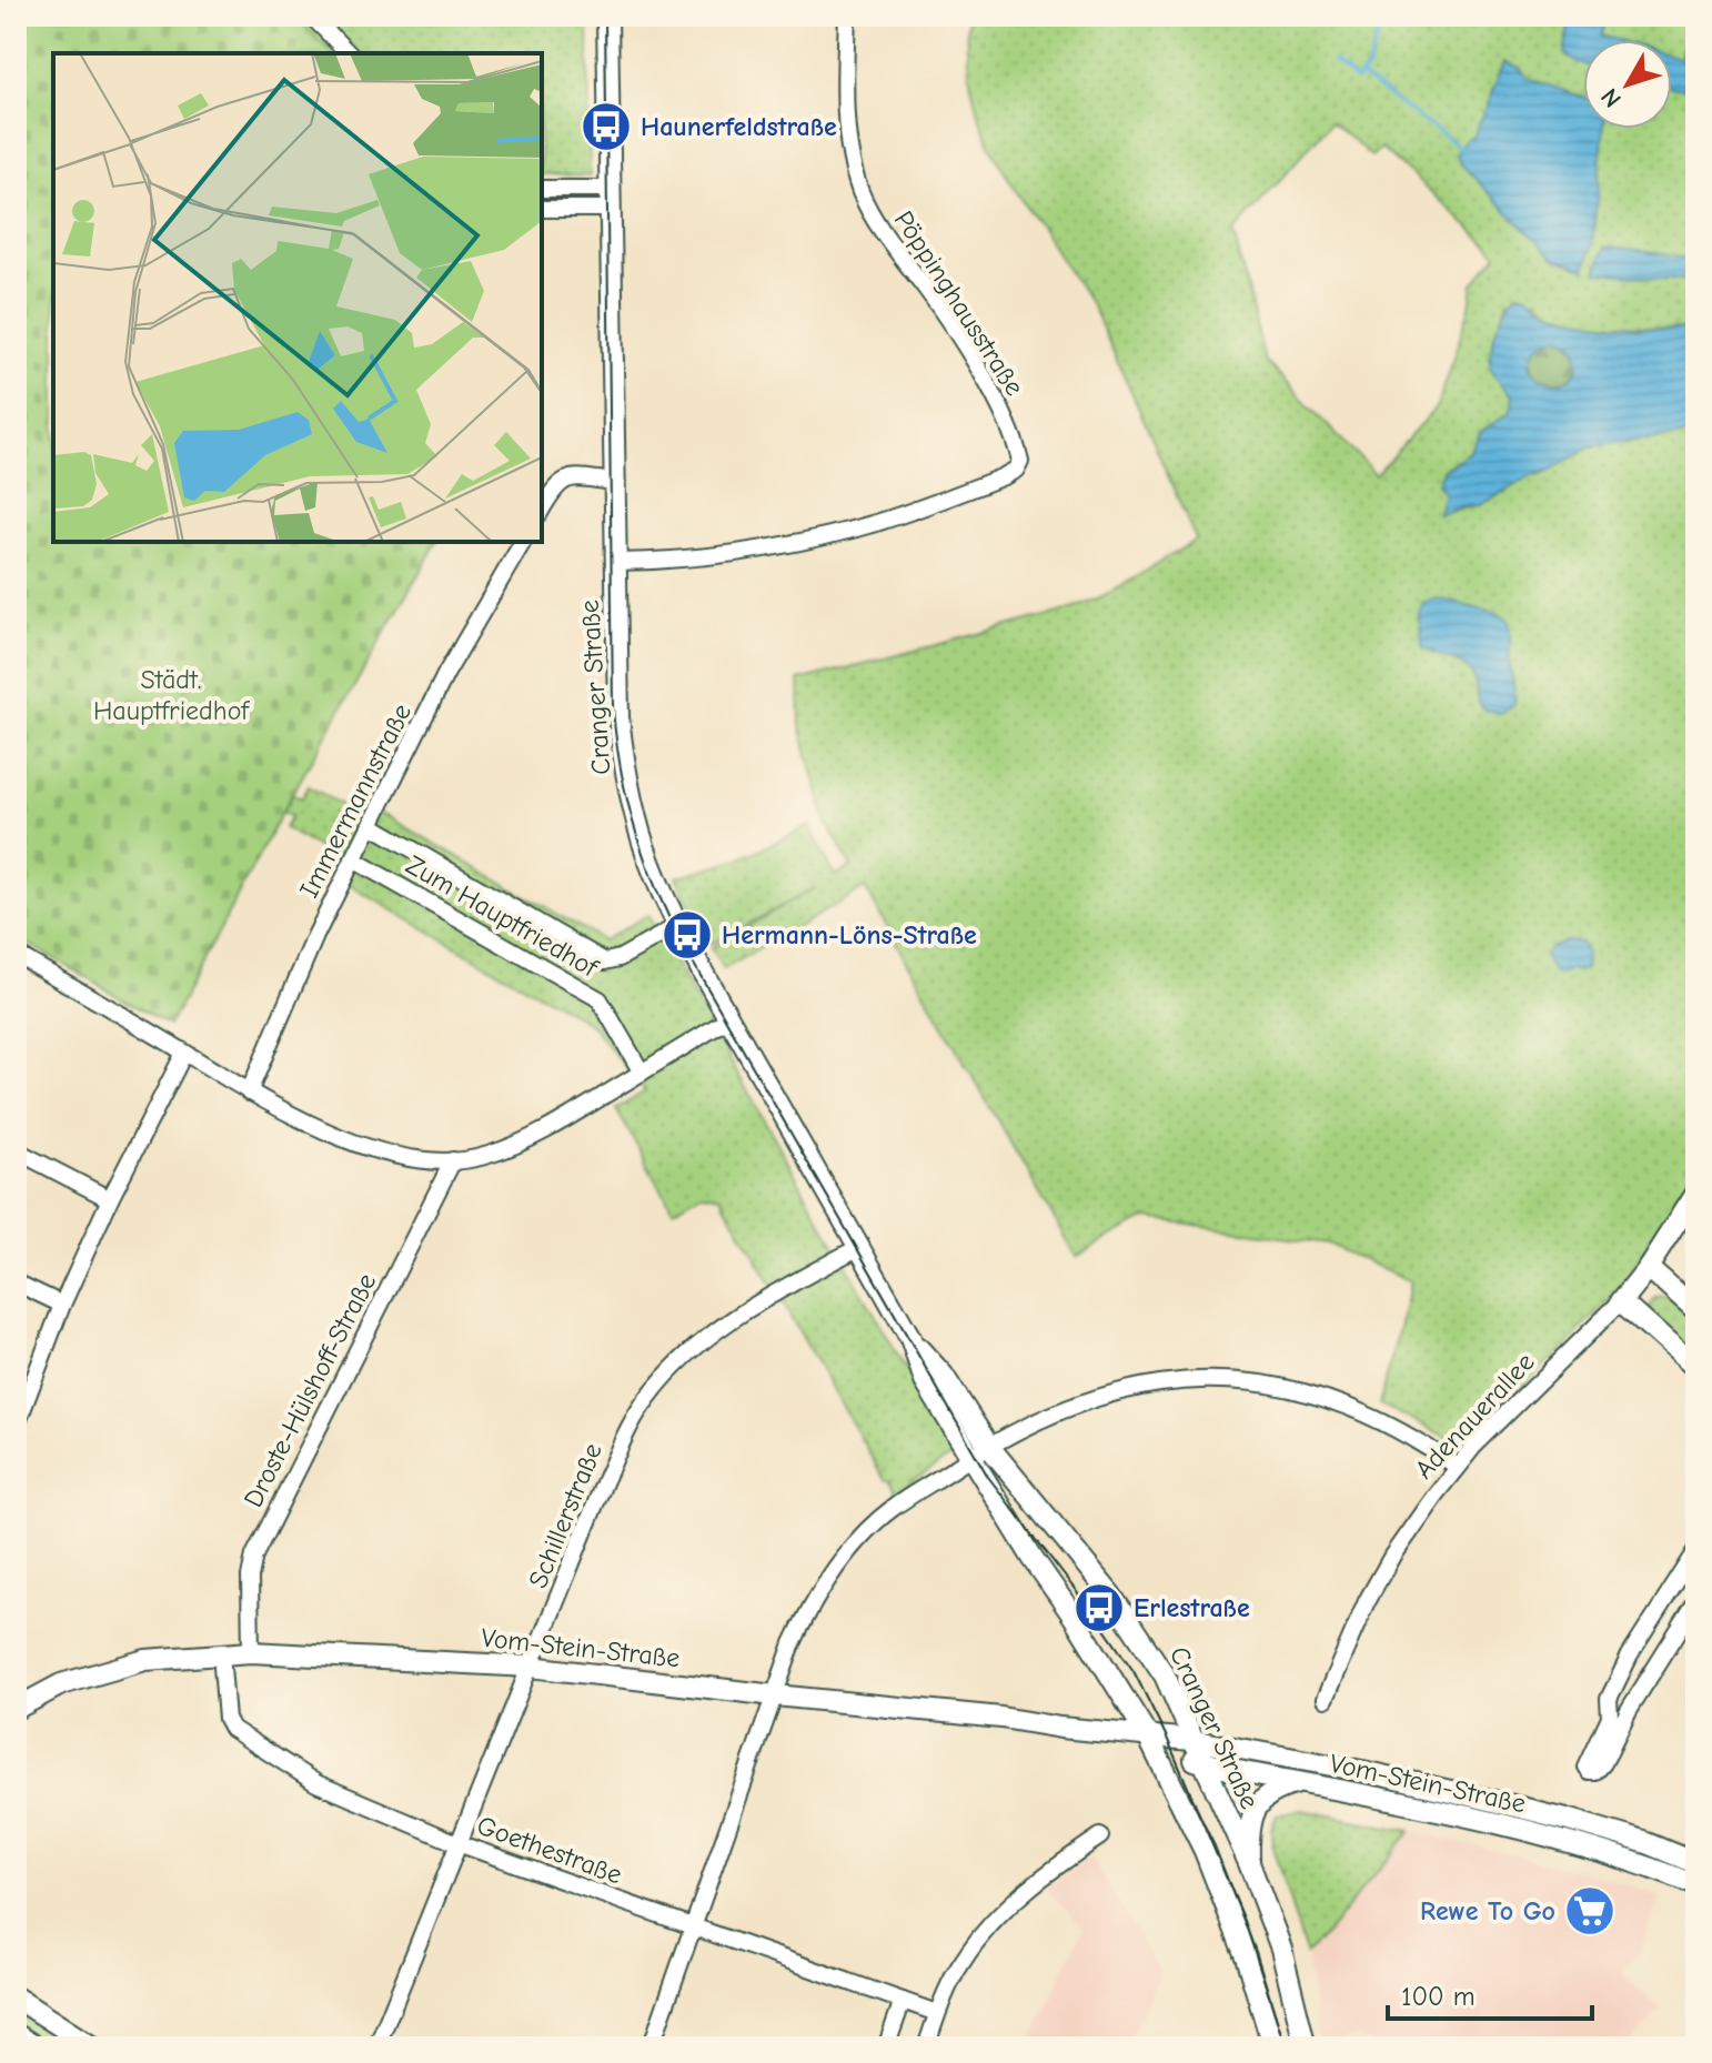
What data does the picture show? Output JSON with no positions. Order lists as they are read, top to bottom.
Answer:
{
  "streets": {
    "main road": ["Cranger Straße", "Adenauerallee", "Vom-Stein-Straße"],
    "street": [
      "Pöppinghausstraße",
      "Immermannstraße",
      "Zum Hauptfriedhof",
      "Droste-Hülshoff-Straße",
      "Schillerstraße",
      "Goethestraße"
    ]
  },
  "crossings": [
    ["Pöppinghausstraße", "Cranger Straße"],
    ["Cranger Straße", "Zum Hauptfriedhof"],
    ["Cranger Straße", "Schillerstraße"],
    ["Cranger Straße", "Vom-Stein-Straße"],
    ["Immermannstraße", "Zum Hauptfriedhof"],
    ["Droste-Hülshoff-Straße", "Vom-Stein-Straße"],
    ["Schillerstraße", "Vom-Stein-Straße"],
    ["Schillerstraße", "Goethestraße"],
    ["Vom-Stein-Straße", "Goethestraße"]
  ],
  "parks": ["Städt. Hauptfriedhof"],
  "places": {
    "bus stop": ["Haunerfeldstraße", "Hermann-Löns-Straße", "Erlestraße"],
    "supermarket": ["Rewe To Go"]
  },
  "scale_bar": "100 m",
  "north": "bottom left"
}
